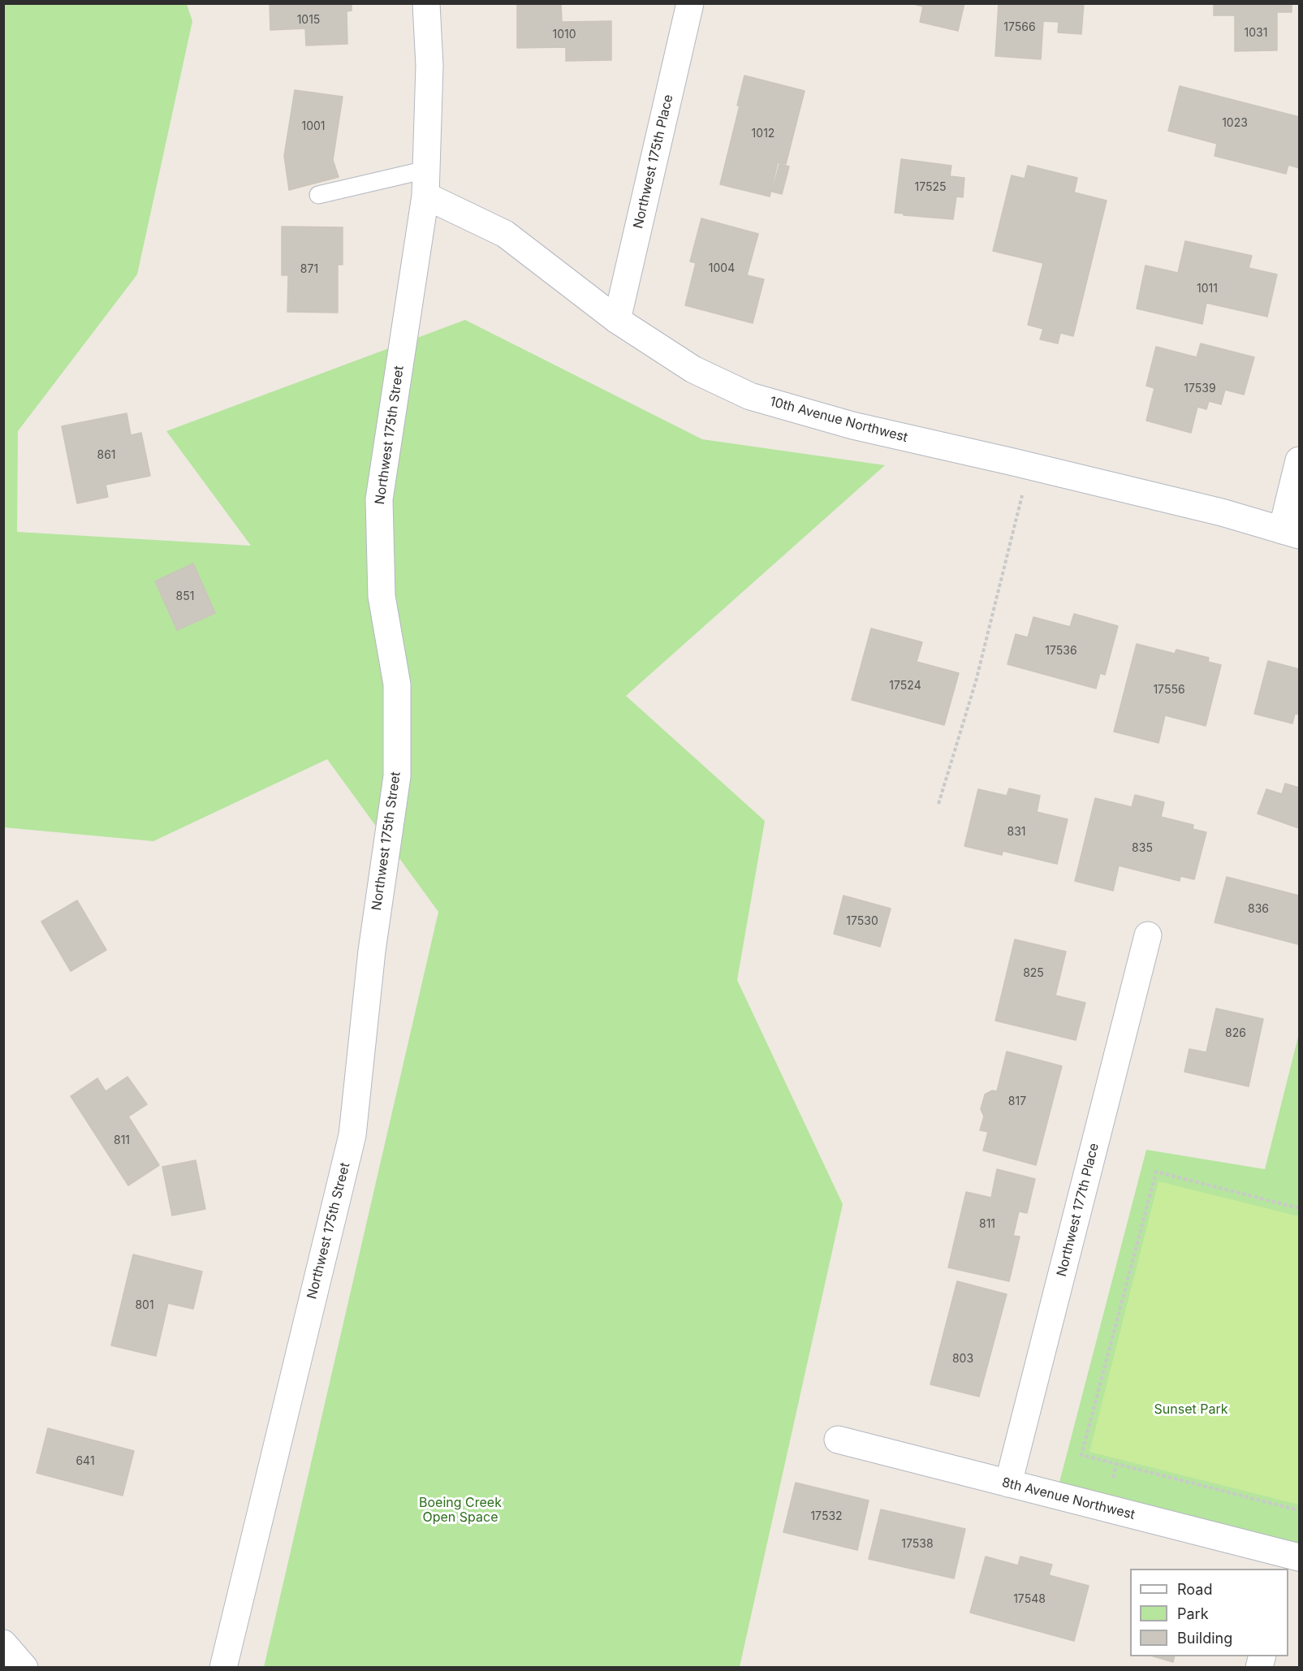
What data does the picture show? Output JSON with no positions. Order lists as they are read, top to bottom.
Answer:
{
  "streets": {
    "street": [
      "Northwest 175th Place",
      "10th Avenue Northwest",
      "Northwest 175th Street",
      "Northwest 177th Place",
      "8th Avenue Northwest"
    ]
  },
  "crossings": [
    ["Northwest 175th Place", "10th Avenue Northwest"],
    ["10th Avenue Northwest", "Northwest 175th Street"],
    ["Northwest 177th Place", "8th Avenue Northwest"]
  ],
  "parks": ["Sunset Park", "Boeing Creek Open Space"],
  "house_numbers": [
    "1015",
    "17566",
    "1031",
    "1010",
    "1023",
    "1001",
    "1012",
    "17525",
    "1004",
    "871",
    "1011",
    "17539",
    "861",
    "851",
    "17536",
    "17524",
    "17556",
    "831",
    "835",
    "836",
    "17530",
    "825",
    "826",
    "817",
    "811",
    "811",
    "801",
    "803",
    "641",
    "17532",
    "17538",
    "17548"
  ],
  "legend": ["Road", "Park", "Building"]
}
